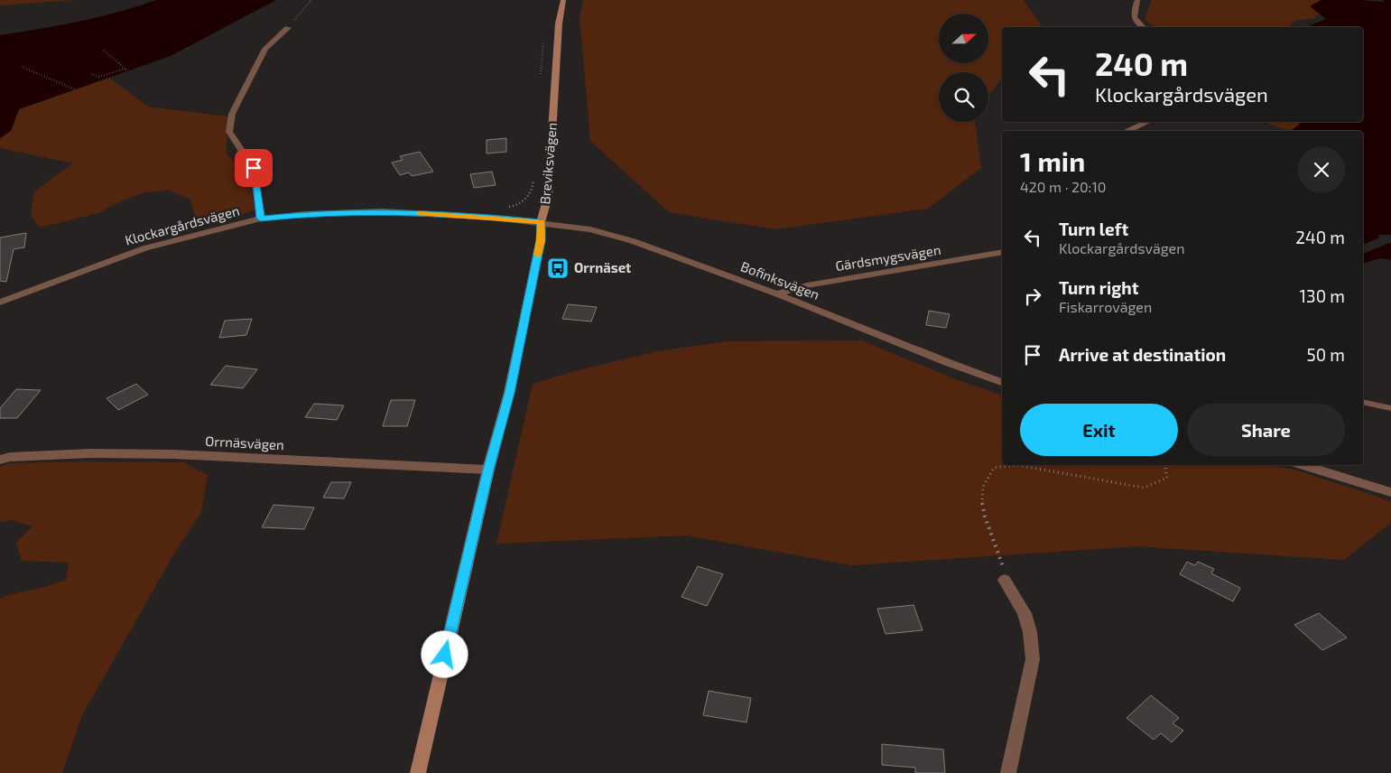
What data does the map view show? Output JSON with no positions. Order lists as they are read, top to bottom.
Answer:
{
  "streets": {
    "main road": ["Breviksvägen"],
    "street": [
      "Klockargårdsvägen",
      "Gärdsmygsvägen",
      "Bofinksvägen",
      "Orrnäsvägen"
    ]
  },
  "crossings": [
    ["Breviksvägen", "Klockargårdsvägen"],
    ["Breviksvägen", "Bofinksvägen"],
    ["Breviksvägen", "Orrnäsvägen"],
    ["Klockargårdsvägen", "Bofinksvägen"],
    ["Gärdsmygsvägen", "Bofinksvägen"]
  ],
  "places": {
    "bus stop": ["Orrnäset"]
  },
  "north": "right",
  "page": {
    "turn": ["240 m", "Klockargårdsvägen"],
    "heading": ["1 min", "420 m · 20:10"],
    "list": [
      {
        "name": "Turn left",
        "note": "Klockargårdsvägen",
        "value": "240 m"
      },
      {
        "name": "Turn right",
        "note": "Fiskarrovägen",
        "value": "130 m"
      },
      {
        "name": "Arrive at destination",
        "value": "50 m"
      }
    ],
    "buttons": ["Exit", "Share"]
  }
}
